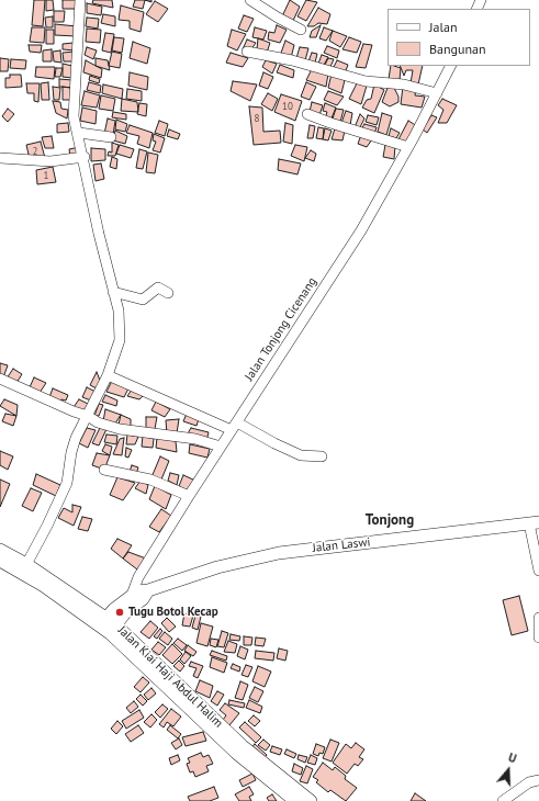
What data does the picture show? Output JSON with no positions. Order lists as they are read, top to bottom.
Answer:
{
  "streets": {
    "main road": ["Jalan Laswi", "Jalan Kiai Haji Abdul Halim"],
    "street": ["Jalan Tonjong Cicenang"]
  },
  "crossings": [
    ["Jalan Tonjong Cicenang", "Jalan Laswi"],
    ["Jalan Laswi", "Jalan Kiai Haji Abdul Halim"]
  ],
  "districts": ["Tonjong"],
  "places": ["Tugu Botol Kecap"],
  "house_numbers": [
    "10",
    "8",
    "2",
    "1"
  ],
  "legend": ["Jalan", "Bangunan"],
  "north": "top"
}
